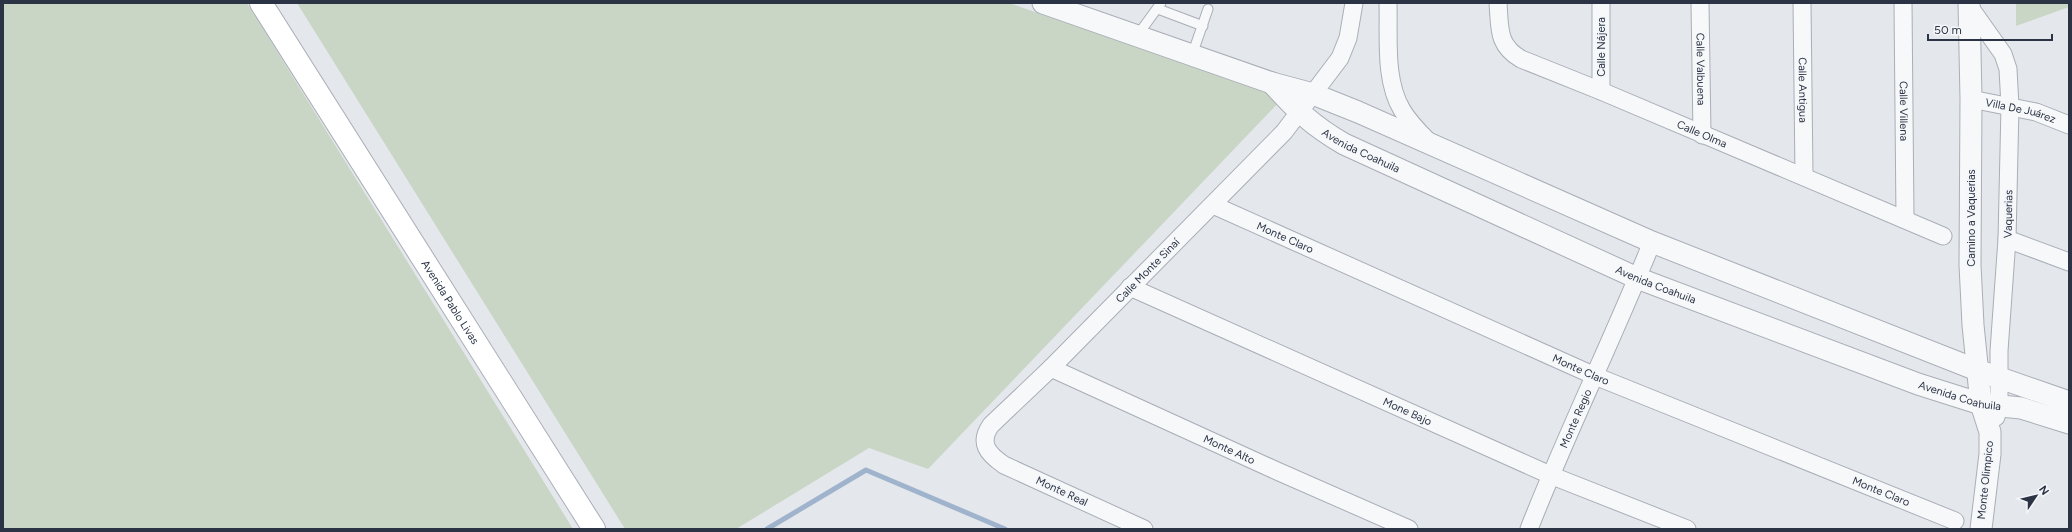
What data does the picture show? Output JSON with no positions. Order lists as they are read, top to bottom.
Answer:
{
  "streets": {
    "main road": ["Avenida Pablo Livas"],
    "street": [
      "Calle Nájera",
      "Calle Valbuena",
      "Calle Antigua",
      "Calle Villena",
      "Villa De Juárez",
      "Calle Olma",
      "Avenida Coahuila",
      "Vaquerias",
      "Camino a Vaquerias",
      "Monte Claro",
      "Calle Monte Sinaí",
      "Mone Bajo",
      "Monte Regio",
      "Monte Alto",
      "Monte Olimpico",
      "Monte Real"
    ]
  },
  "crossings": [
    ["Calle Nájera", "Calle Olma"],
    ["Calle Valbuena", "Calle Olma"],
    ["Calle Antigua", "Calle Olma"],
    ["Calle Villena", "Calle Olma"],
    ["Villa De Juárez", "Vaquerias"],
    ["Villa De Juárez", "Camino a Vaquerias"],
    ["Avenida Coahuila", "Vaquerias"],
    ["Avenida Coahuila", "Camino a Vaquerias"],
    ["Avenida Coahuila", "Calle Monte Sinaí"],
    ["Avenida Coahuila", "Monte Regio"],
    ["Vaquerias", "Camino a Vaquerias"],
    ["Camino a Vaquerias", "Monte Olimpico"],
    ["Monte Claro", "Calle Monte Sinaí"],
    ["Monte Claro", "Monte Regio"],
    ["Calle Monte Sinaí", "Mone Bajo"],
    ["Calle Monte Sinaí", "Monte Alto"],
    ["Calle Monte Sinaí", "Monte Real"],
    ["Mone Bajo", "Monte Regio"]
  ],
  "scale_bar": "50 m",
  "north": "top right"
}
